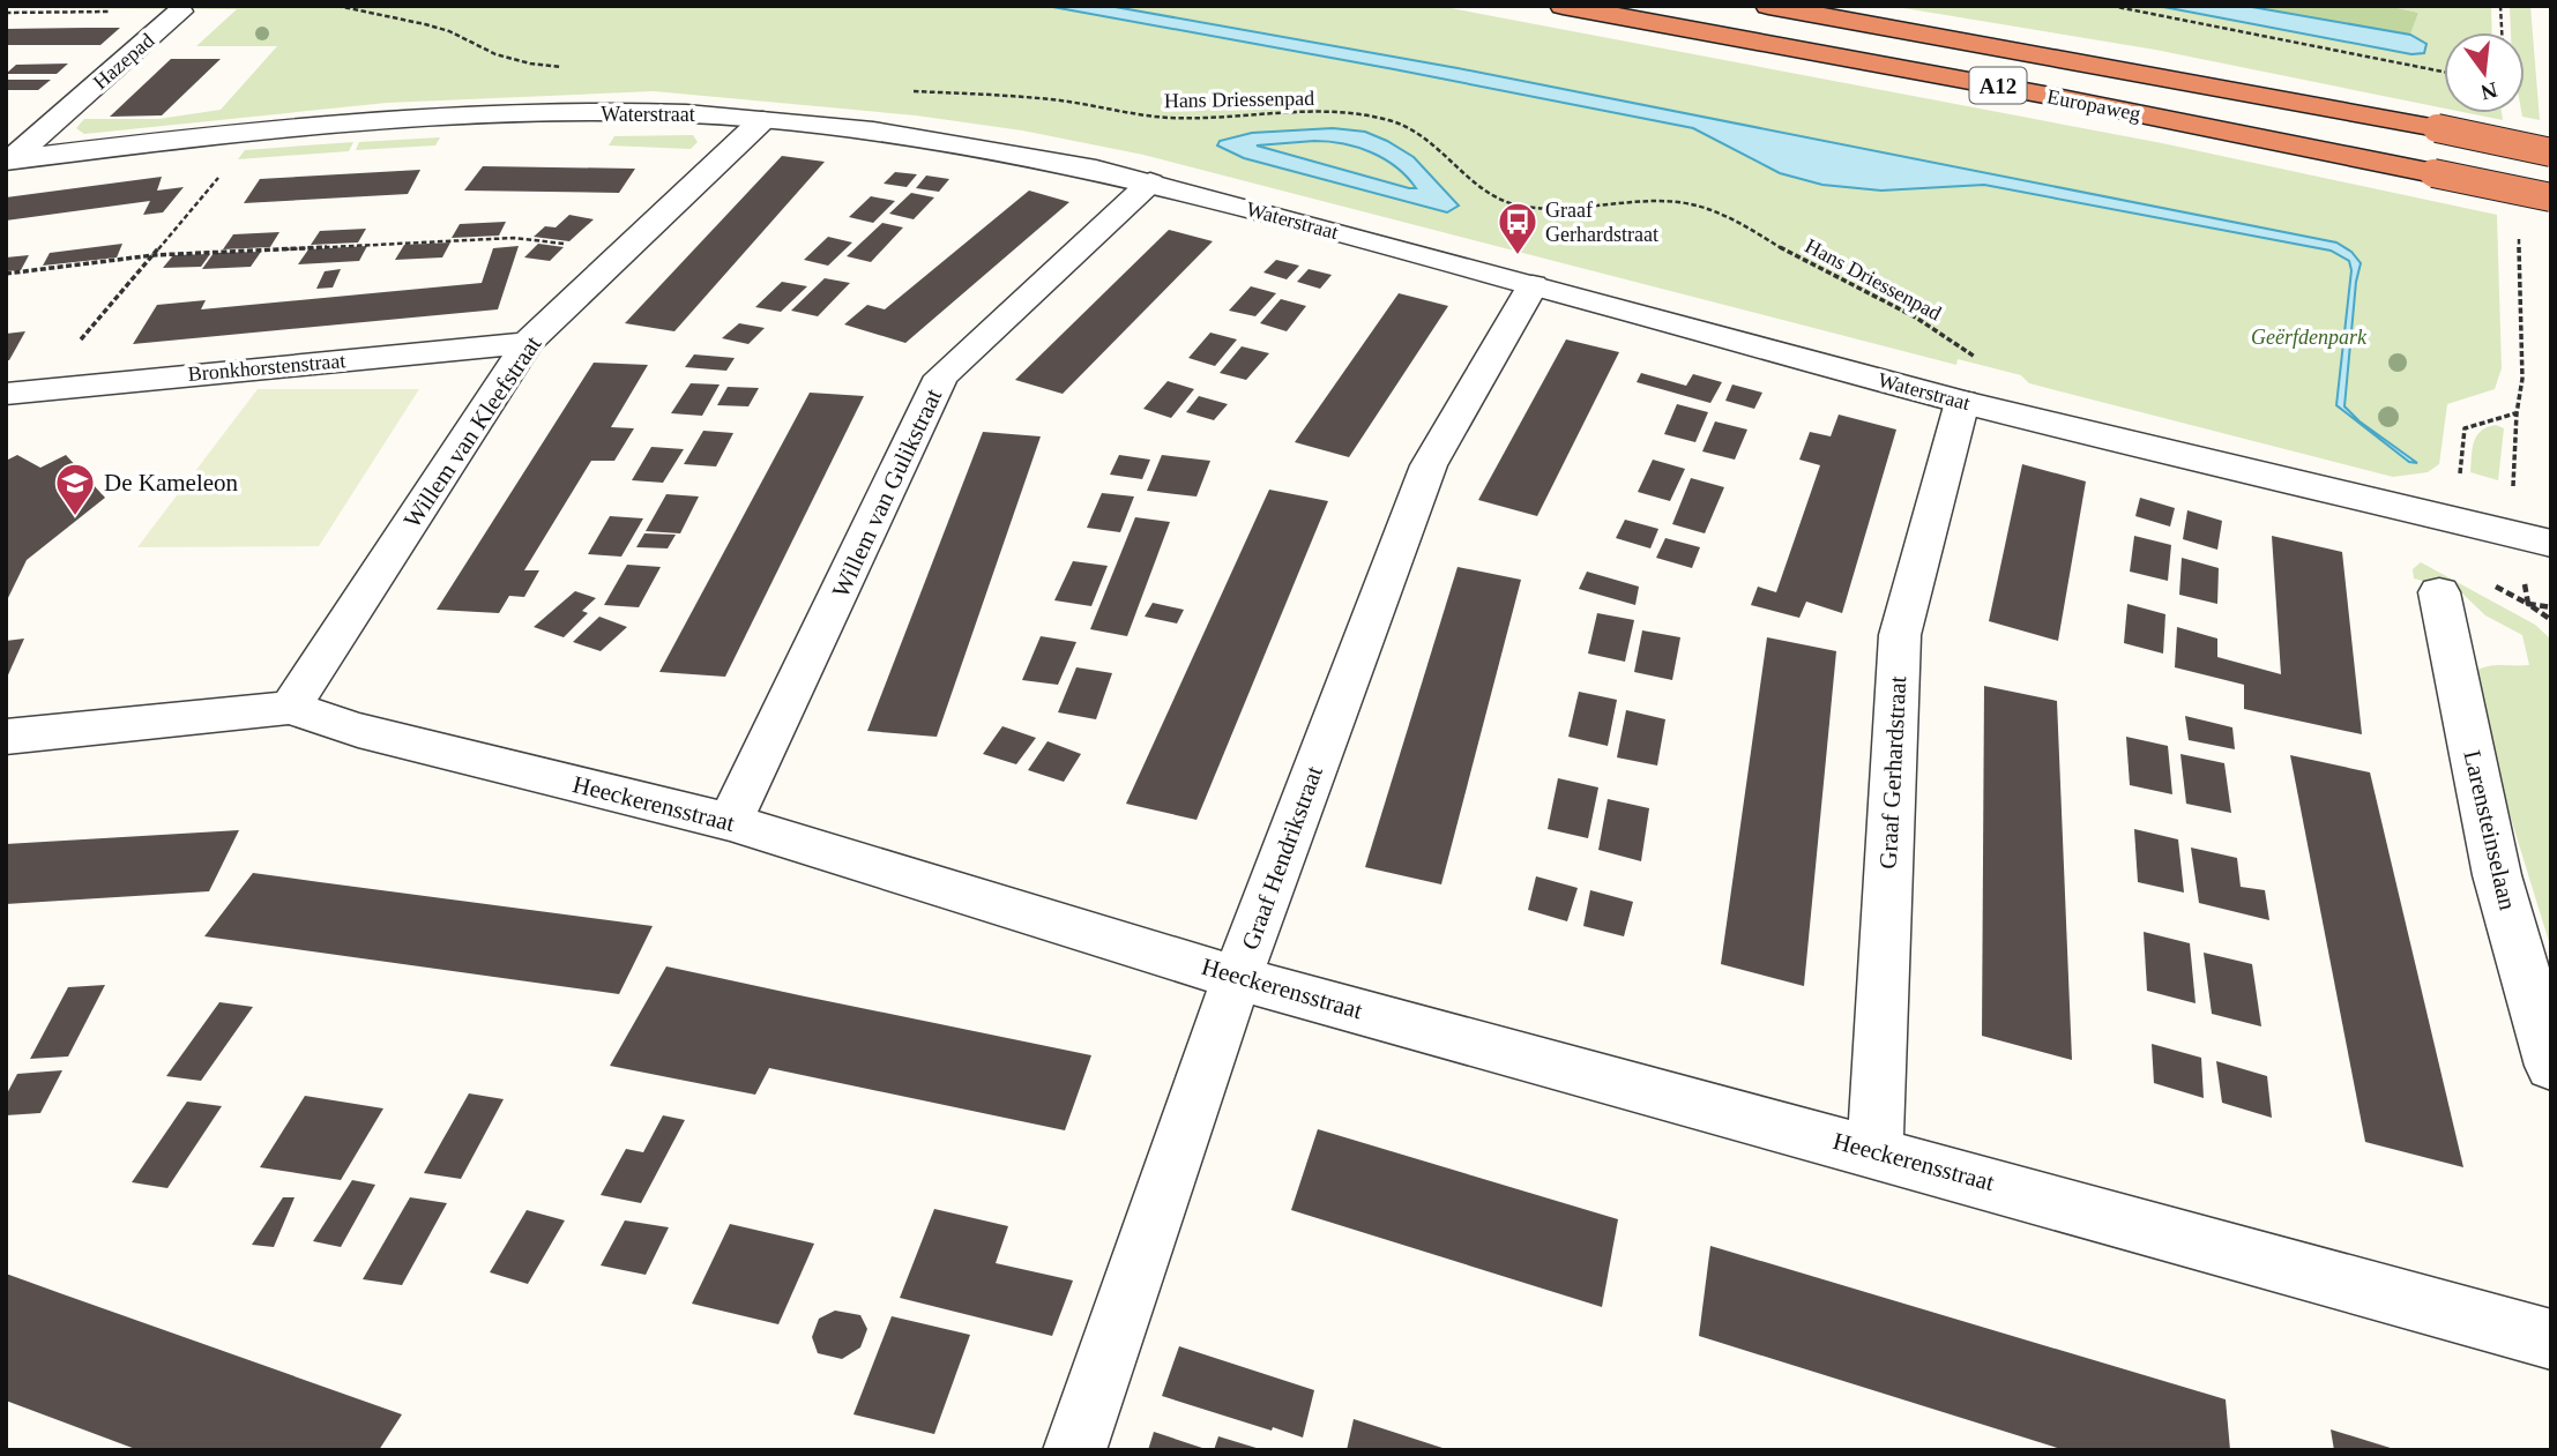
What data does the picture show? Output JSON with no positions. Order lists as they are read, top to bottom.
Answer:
{
  "streets": {
    "highway": ["A12", "Europaweg"],
    "street": [
      "Hazepad",
      "Waterstraat",
      "Bronkhorstenstraat",
      "Willem van Kleefstraat",
      "Willem van Gulikstraat",
      "Graaf Gerhardstraat",
      "Heeckerensstraat",
      "Larensteinselaan",
      "Graaf Hendrikstraat"
    ],
    "path": ["Hans Driessenpad"]
  },
  "crossings": [
    ["Hazepad", "Waterstraat"],
    ["Hans Driessenpad", "Waterstraat"],
    ["Hans Driessenpad", "Graaf Gerhardstraat"],
    ["Waterstraat", "Willem van Kleefstraat"],
    ["Waterstraat", "Willem van Gulikstraat"],
    ["Waterstraat", "Graaf Gerhardstraat"],
    ["Waterstraat", "Graaf Hendrikstraat"],
    ["Bronkhorstenstraat", "Willem van Kleefstraat"],
    ["Willem van Kleefstraat", "Heeckerensstraat"],
    ["Willem van Gulikstraat", "Heeckerensstraat"],
    ["Graaf Gerhardstraat", "Heeckerensstraat"],
    ["Heeckerensstraat", "Graaf Hendrikstraat"]
  ],
  "parks": ["Geërfdenpark"],
  "places": {
    "bus stop": ["Graaf Gerhardstraat"],
    "school or university": ["De Kameleon"]
  },
  "north": "bottom"
}
